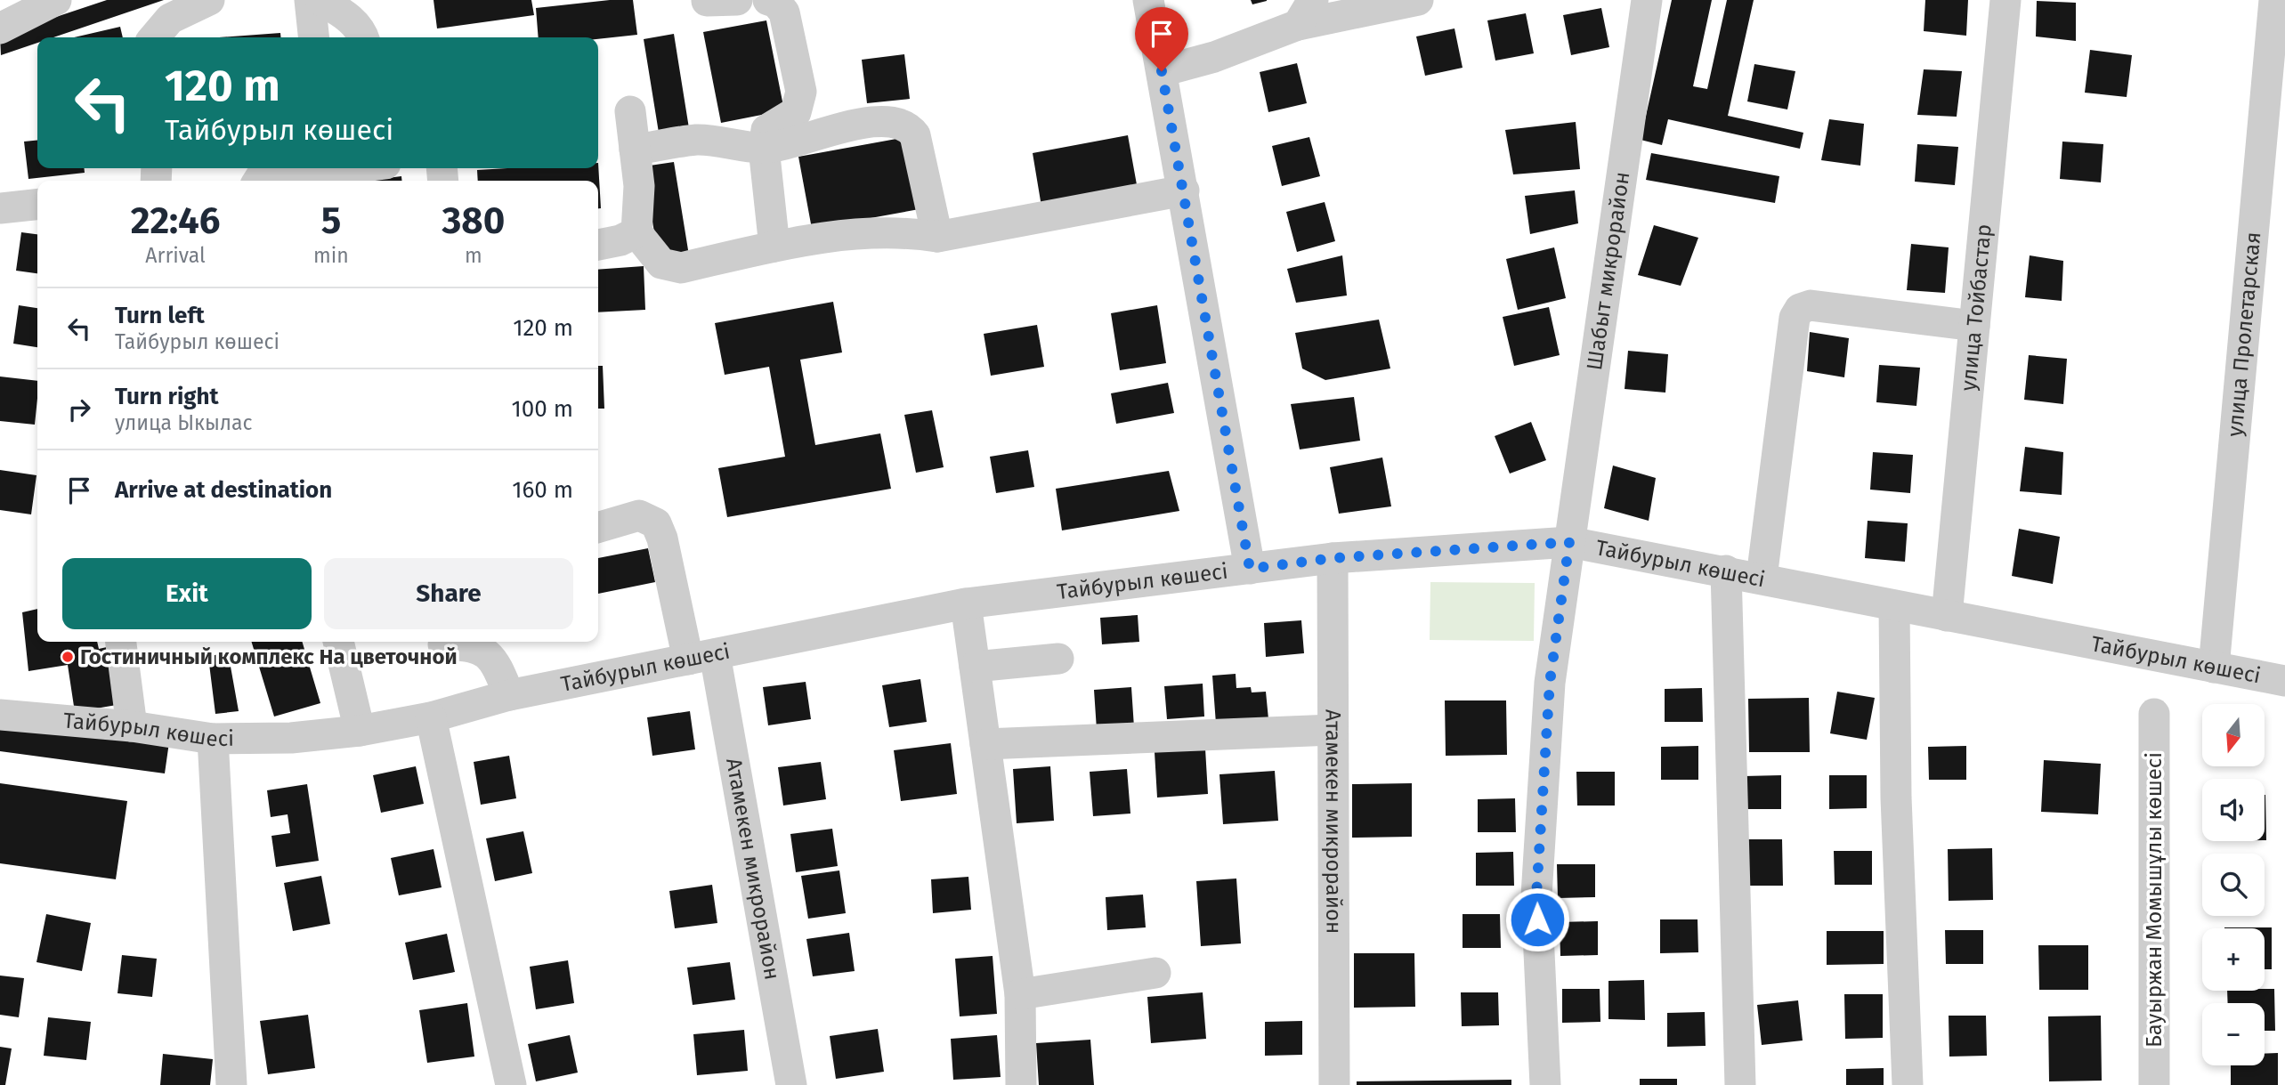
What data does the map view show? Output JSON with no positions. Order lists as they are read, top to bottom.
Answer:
{
  "streets": {
    "street": [
      "Шабыт микрорайон",
      "улица Тойбастар",
      "улица Пролетарская",
      "Тайбурыл көшесі",
      "Атамекен микрорайон",
      "Бауыржан Момышұлы көшесі"
    ]
  },
  "crossings": [
    ["Шабыт микрорайон", "Тайбурыл көшесі"],
    ["улица Тойбастар", "Тайбурыл көшесі"],
    ["улица Пролетарская", "Тайбурыл көшесі"],
    ["Тайбурыл көшесі", "Атамекен микрорайон"]
  ],
  "places": ["Гостиничный комплекс На цветочной"],
  "north": "bottom",
  "page": {
    "turn": ["120 m", "Тайбурыл көшесі"],
    "eta": [
      "22:46",
      "Arrival",
      "5",
      "min",
      "380",
      "m"
    ],
    "list": [
      {
        "name": "Turn left",
        "note": "Тайбурыл көшесі",
        "value": "120 m"
      },
      {
        "name": "Turn right",
        "note": "улица Ыкылас",
        "value": "100 m"
      },
      {
        "name": "Arrive at destination",
        "value": "160 m"
      }
    ],
    "buttons": ["Exit", "Share"],
    "map_buttons": ["+", "−"]
  }
}
